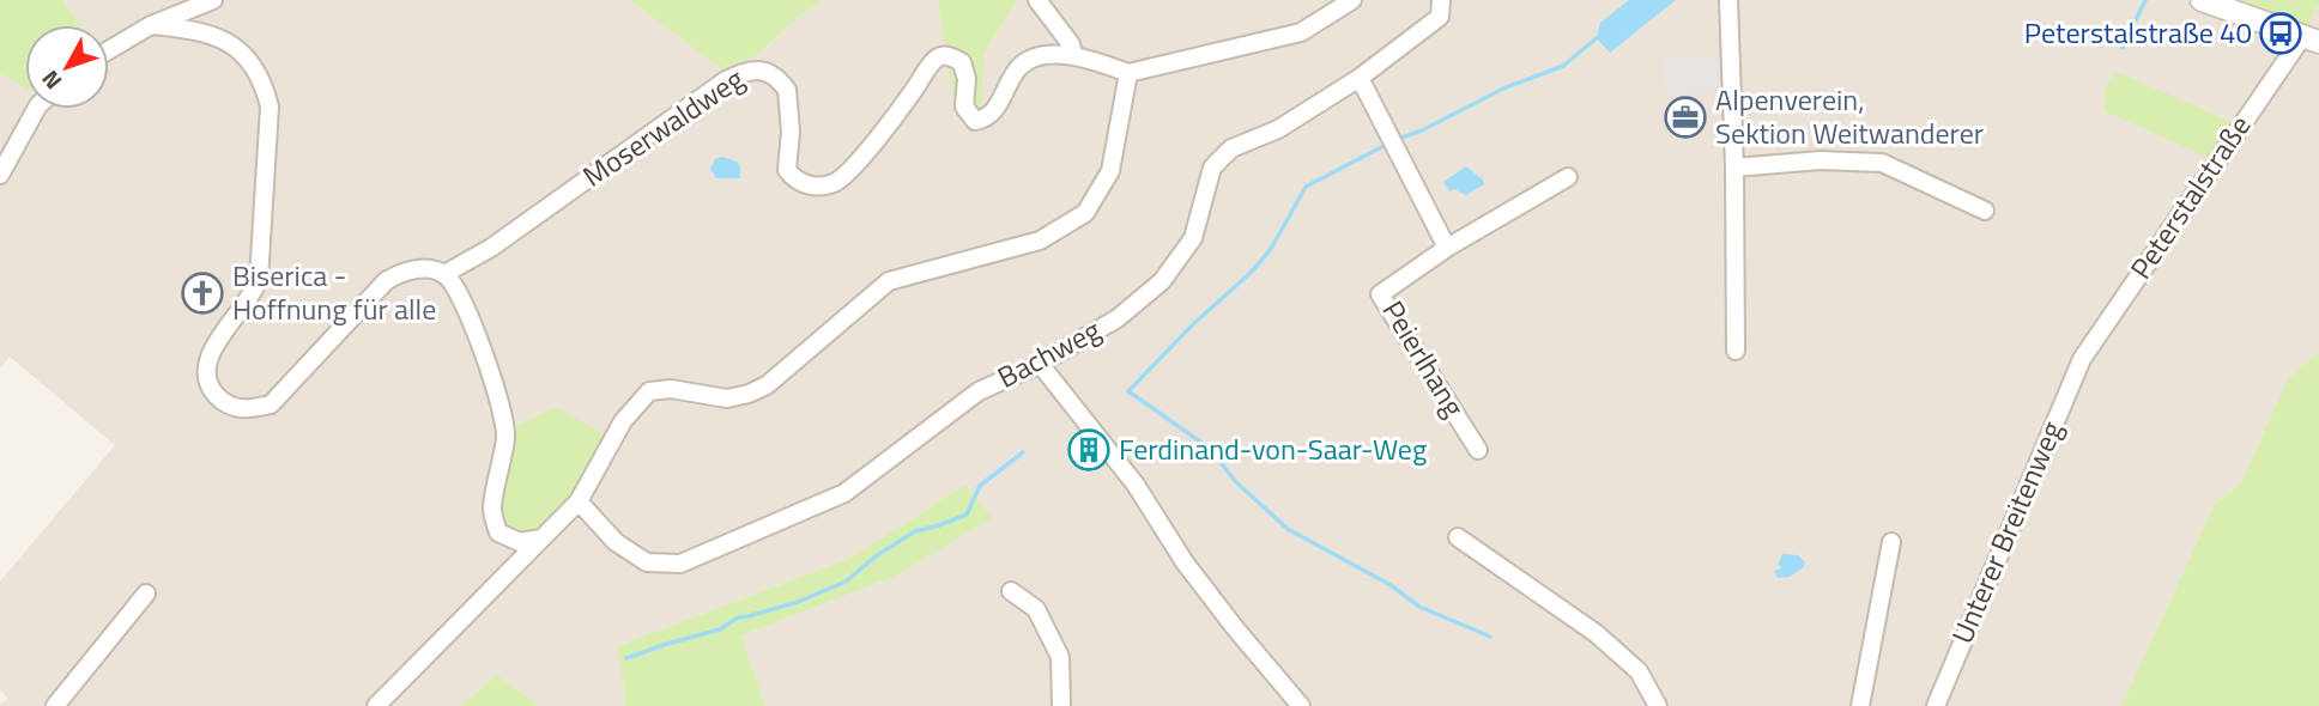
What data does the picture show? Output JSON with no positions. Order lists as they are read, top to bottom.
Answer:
{
  "streets": {
    "street": [
      "Moserwaldweg",
      "Peterstalstraße",
      "Bachweg",
      "Peierlhang",
      "Unterer Breitenweg"
    ]
  },
  "crossings": [
    ["Peterstalstraße", "Unterer Breitenweg"]
  ],
  "places": {
    "bus stop": ["Peterstalstraße 40"],
    "office": ["Alpenverein, Sektion Weitwanderer"],
    "church": ["Biserica - Hoffnung für alle"],
    "building": ["Ferdinand-von-Saar-Weg"]
  },
  "north": "bottom left"
}
